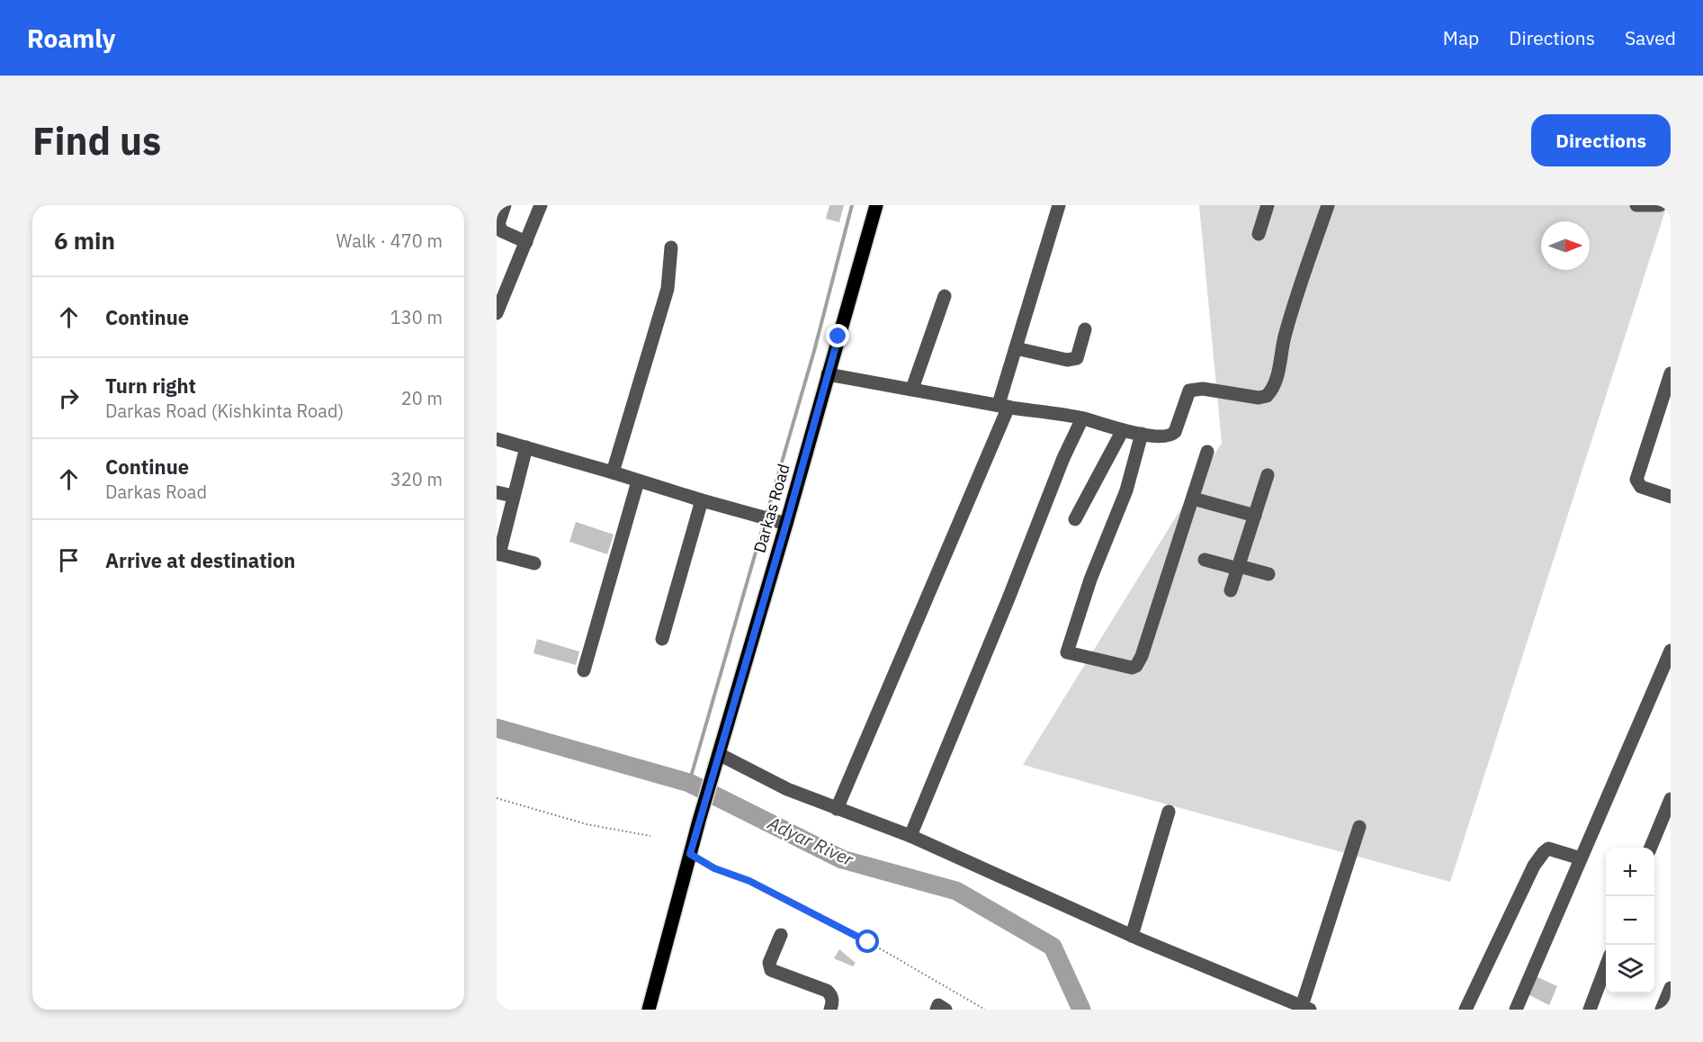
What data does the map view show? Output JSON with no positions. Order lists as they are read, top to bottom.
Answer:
{
  "streets": {
    "main road": ["Darkas Road"]
  },
  "water": ["Adyar River"],
  "north": "right",
  "page": {
    "header": "Roamly",
    "nav": ["Map", "Directions", "Saved"],
    "buttons": "Directions",
    "title": "Find us",
    "heading": ["6 min", "Walk · 470 m"],
    "list": [
      ["Continue", "130 m"],
      ["Turn right", "Darkas Road (Kishkinta Road)", "20 m"],
      ["Continue", "Darkas Road", "320 m"],
      "Arrive at destination"
    ],
    "map_buttons": ["+", "−"]
  }
}
